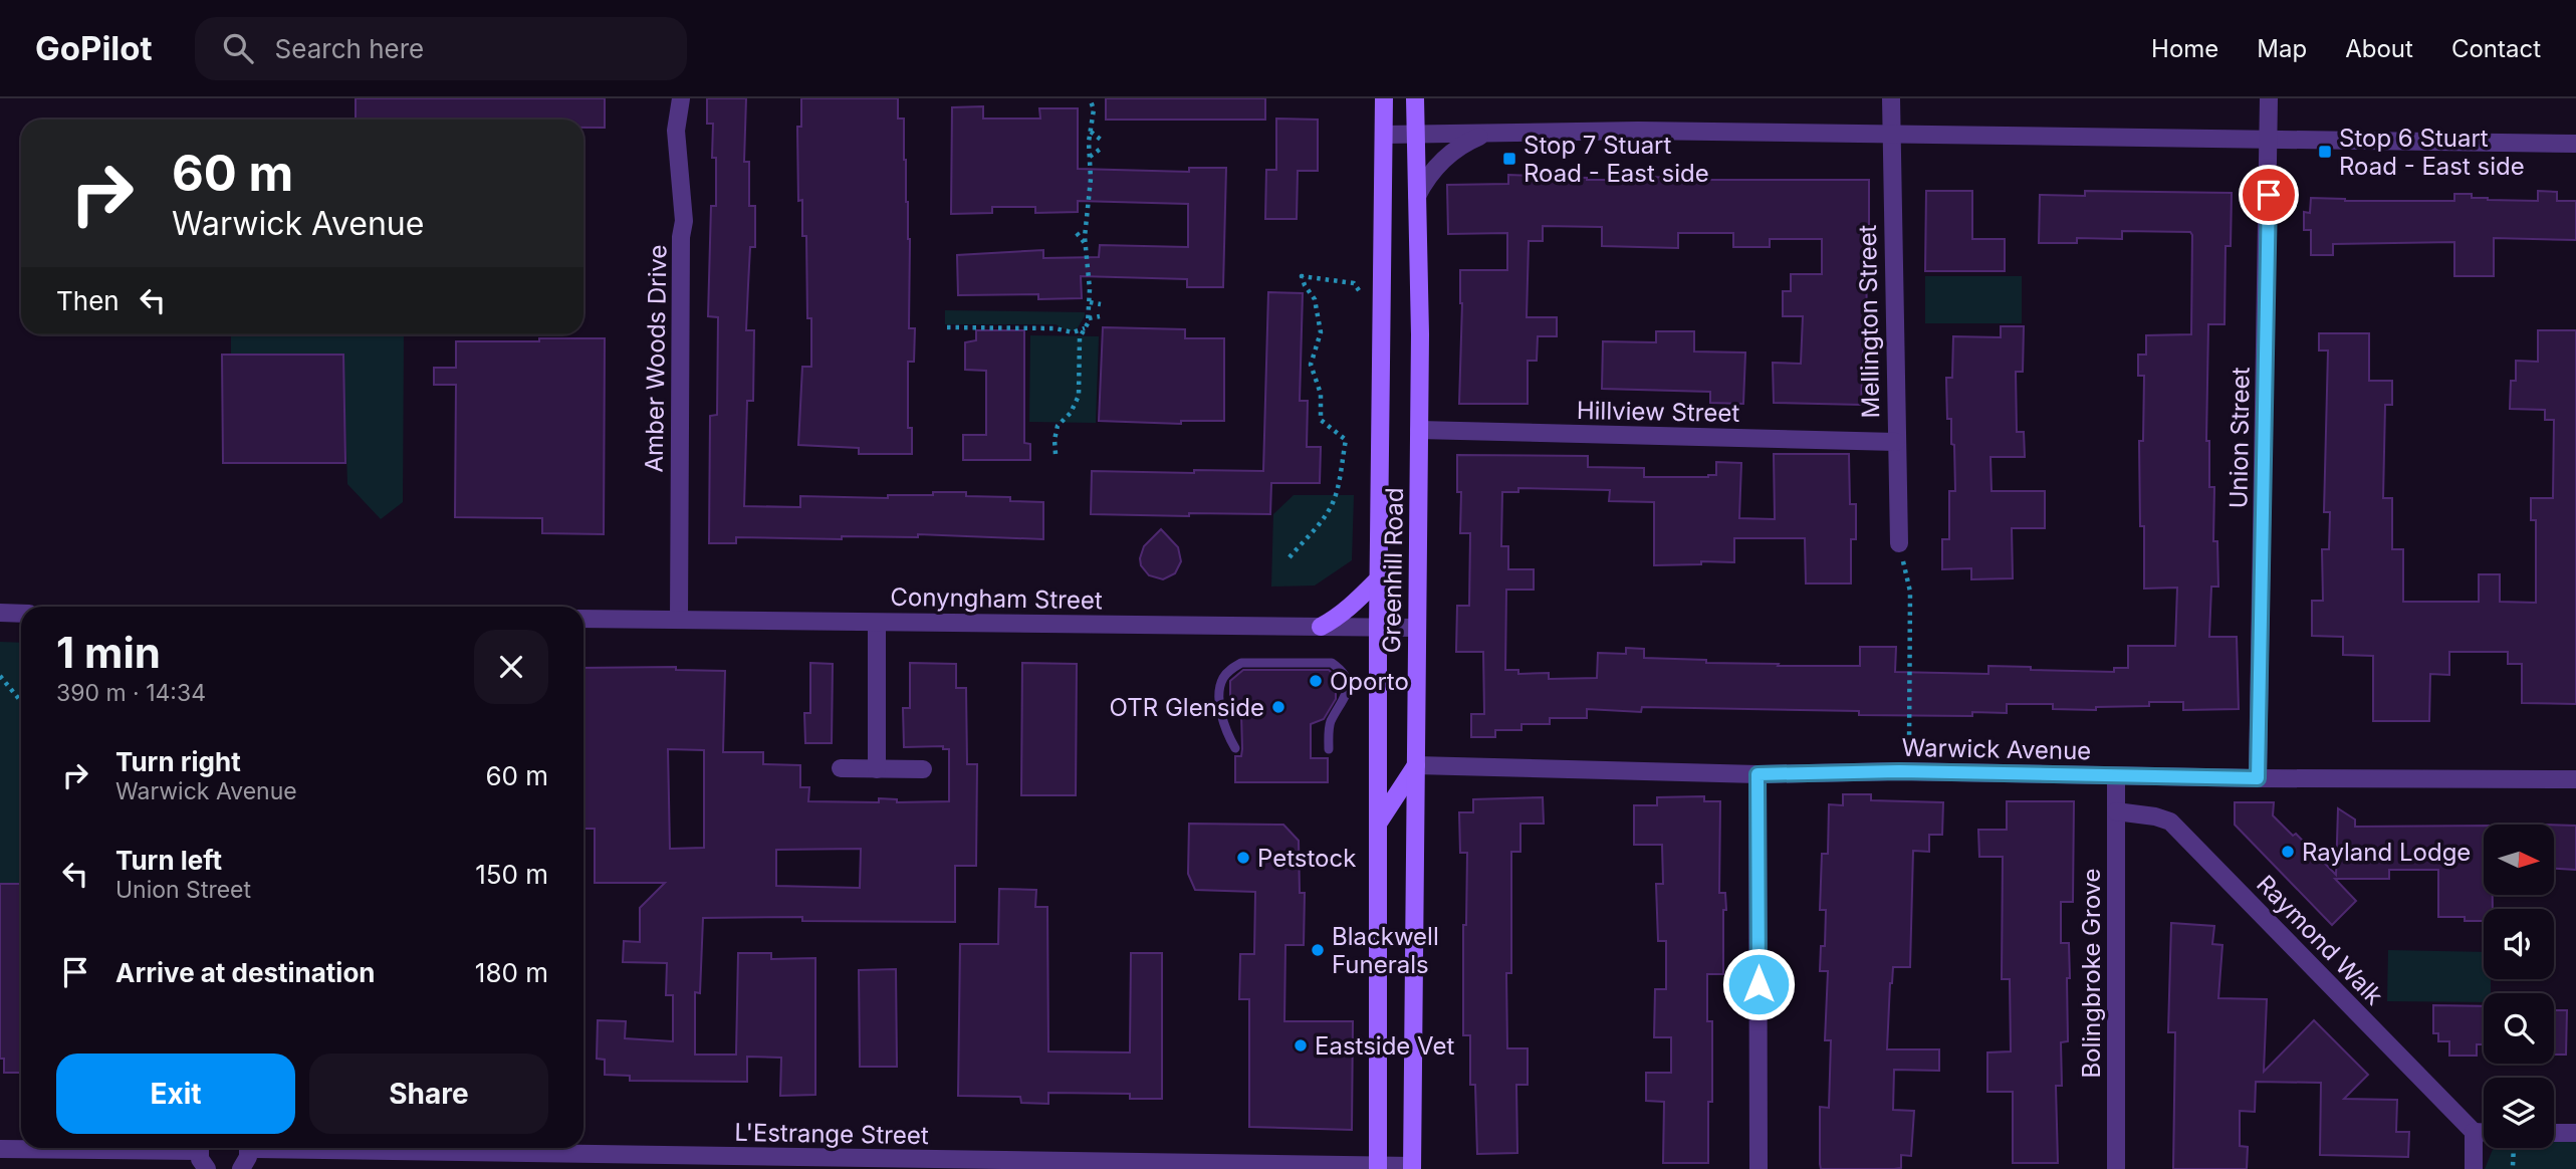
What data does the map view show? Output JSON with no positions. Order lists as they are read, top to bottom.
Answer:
{
  "streets": {
    "main road": ["Greenhill Road"],
    "street": [
      "Mellington Street",
      "Amber Woods Drive",
      "Hillview Street",
      "Union Street",
      "Conyngham Street",
      "Warwick Avenue",
      "Raymond Walk",
      "Bolingbroke Grove",
      "L'Estrange Street"
    ]
  },
  "crossings": [
    ["Mellington Street", "Hillview Street"],
    ["Amber Woods Drive", "Conyngham Street"],
    ["Hillview Street", "Greenhill Road"],
    ["Union Street", "Warwick Avenue"],
    ["Greenhill Road", "Conyngham Street"],
    ["Greenhill Road", "Warwick Avenue"],
    ["Greenhill Road", "L'Estrange Street"],
    ["Warwick Avenue", "Bolingbroke Grove"],
    ["Raymond Walk", "Bolingbroke Grove"]
  ],
  "places": {
    "transit": ["Stop 6 Stuart Road - East side", "Stop 7 Stuart Road - East side"],
    "other": [
      "Oporto",
      "OTR Glenside",
      "Rayland Lodge",
      "Petstock",
      "Blackwell Funerals",
      "Eastside Vet"
    ]
  },
  "north": "right",
  "page": {
    "header": "GoPilot",
    "search": "Search here",
    "nav": [
      "Home",
      "Map",
      "About",
      "Contact"
    ],
    "turn": ["60 m", "Warwick Avenue"],
    "then": "Then",
    "heading": ["1 min", "390 m · 14:34"],
    "list": [
      {
        "name": "Turn right",
        "note": "Warwick Avenue",
        "value": "60 m"
      },
      {
        "name": "Turn left",
        "note": "Union Street",
        "value": "150 m"
      },
      {
        "name": "Arrive at destination",
        "value": "180 m"
      }
    ],
    "buttons": ["Exit", "Share"]
  }
}
